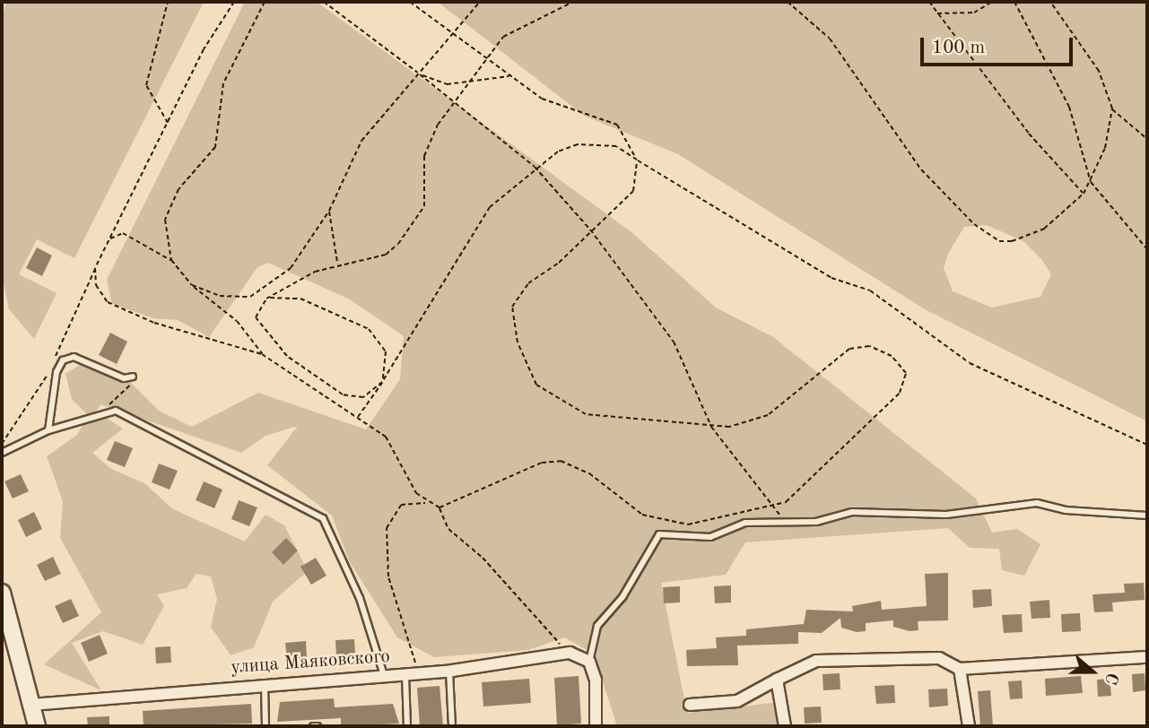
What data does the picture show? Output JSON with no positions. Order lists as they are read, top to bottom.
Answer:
{
  "streets": {
    "street": ["улица Маяковского"]
  },
  "scale_bar": "100 m",
  "north": "right"
}
